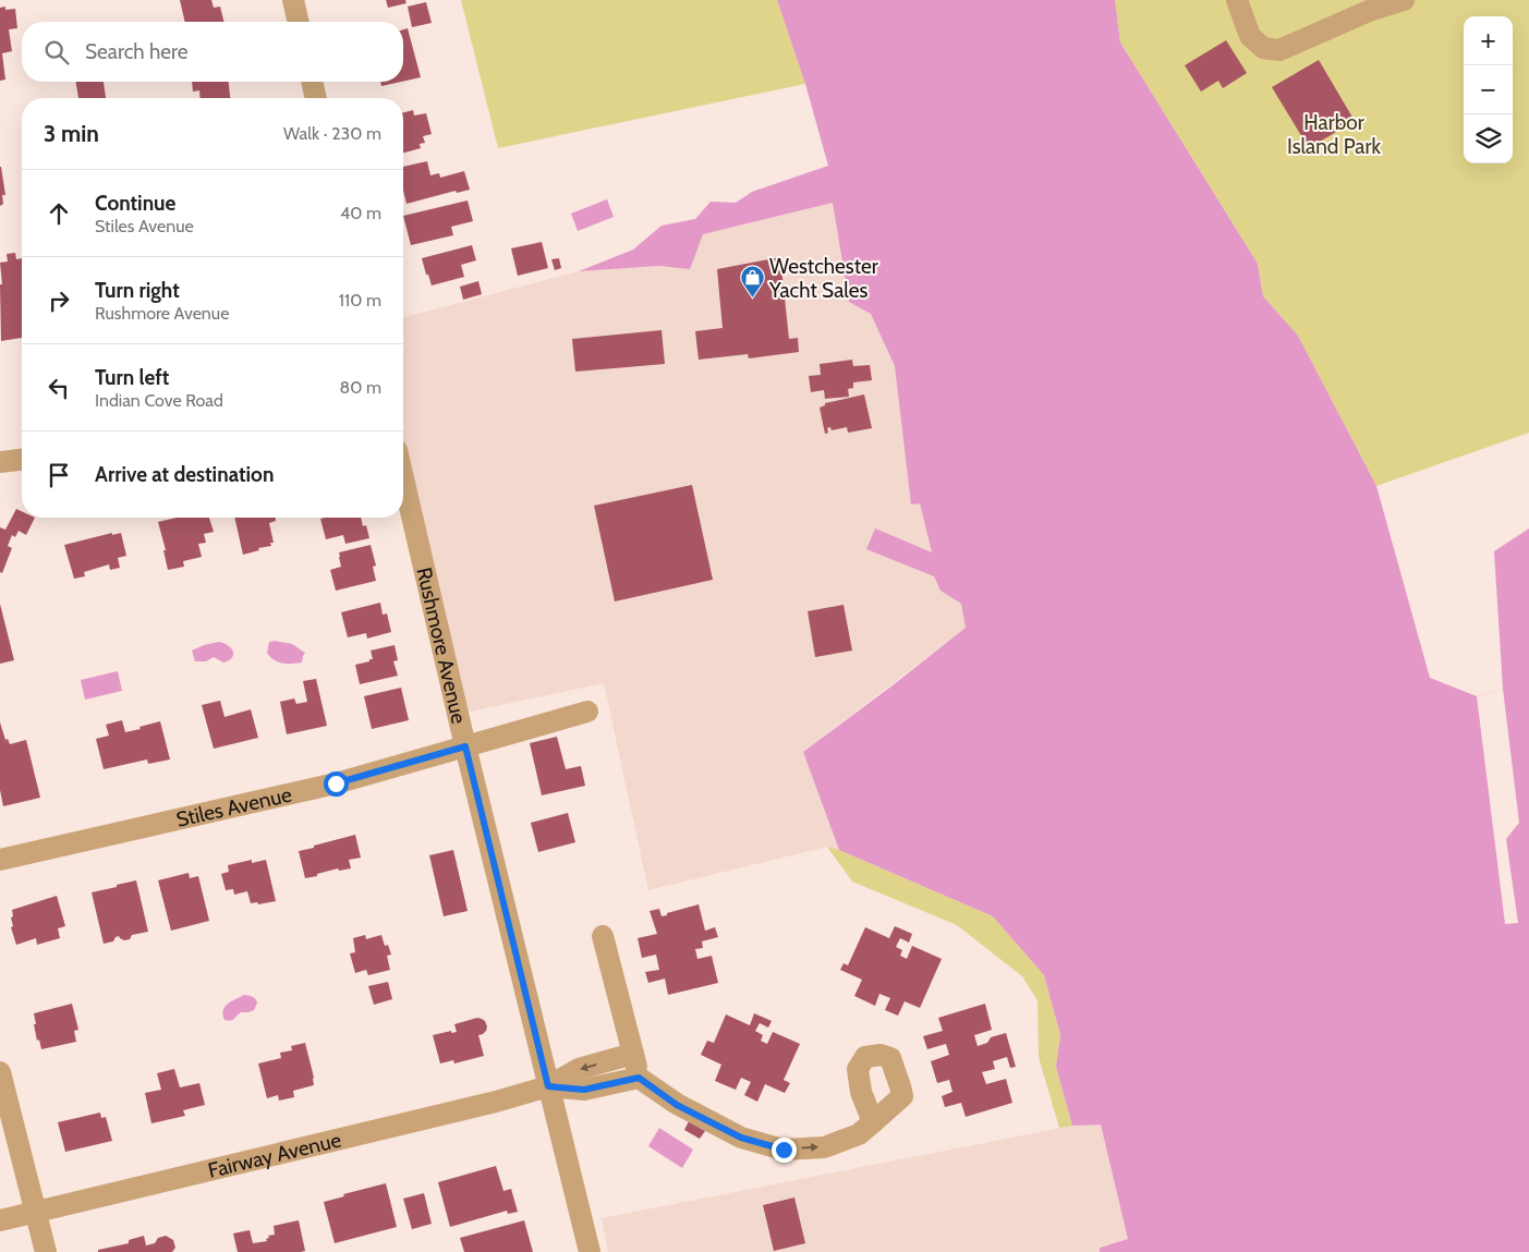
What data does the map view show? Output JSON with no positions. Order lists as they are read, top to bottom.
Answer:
{
  "streets": {
    "street": ["Rushmore Avenue", "Stiles Avenue", "Fairway Avenue"]
  },
  "crossings": [
    ["Rushmore Avenue", "Stiles Avenue"],
    ["Rushmore Avenue", "Fairway Avenue"]
  ],
  "parks": ["Harbor Island Park"],
  "places": {
    "shop": ["Westchester Yacht Sales"]
  },
  "page": {
    "map_buttons": ["+", "−"],
    "search": "Search here",
    "heading": ["3 min", "Walk · 230 m"],
    "list": [
      ["Continue", "Stiles Avenue", "40 m"],
      ["Turn right", "Rushmore Avenue", "110 m"],
      ["Turn left", "Indian Cove Road", "80 m"],
      "Arrive at destination"
    ]
  }
}
